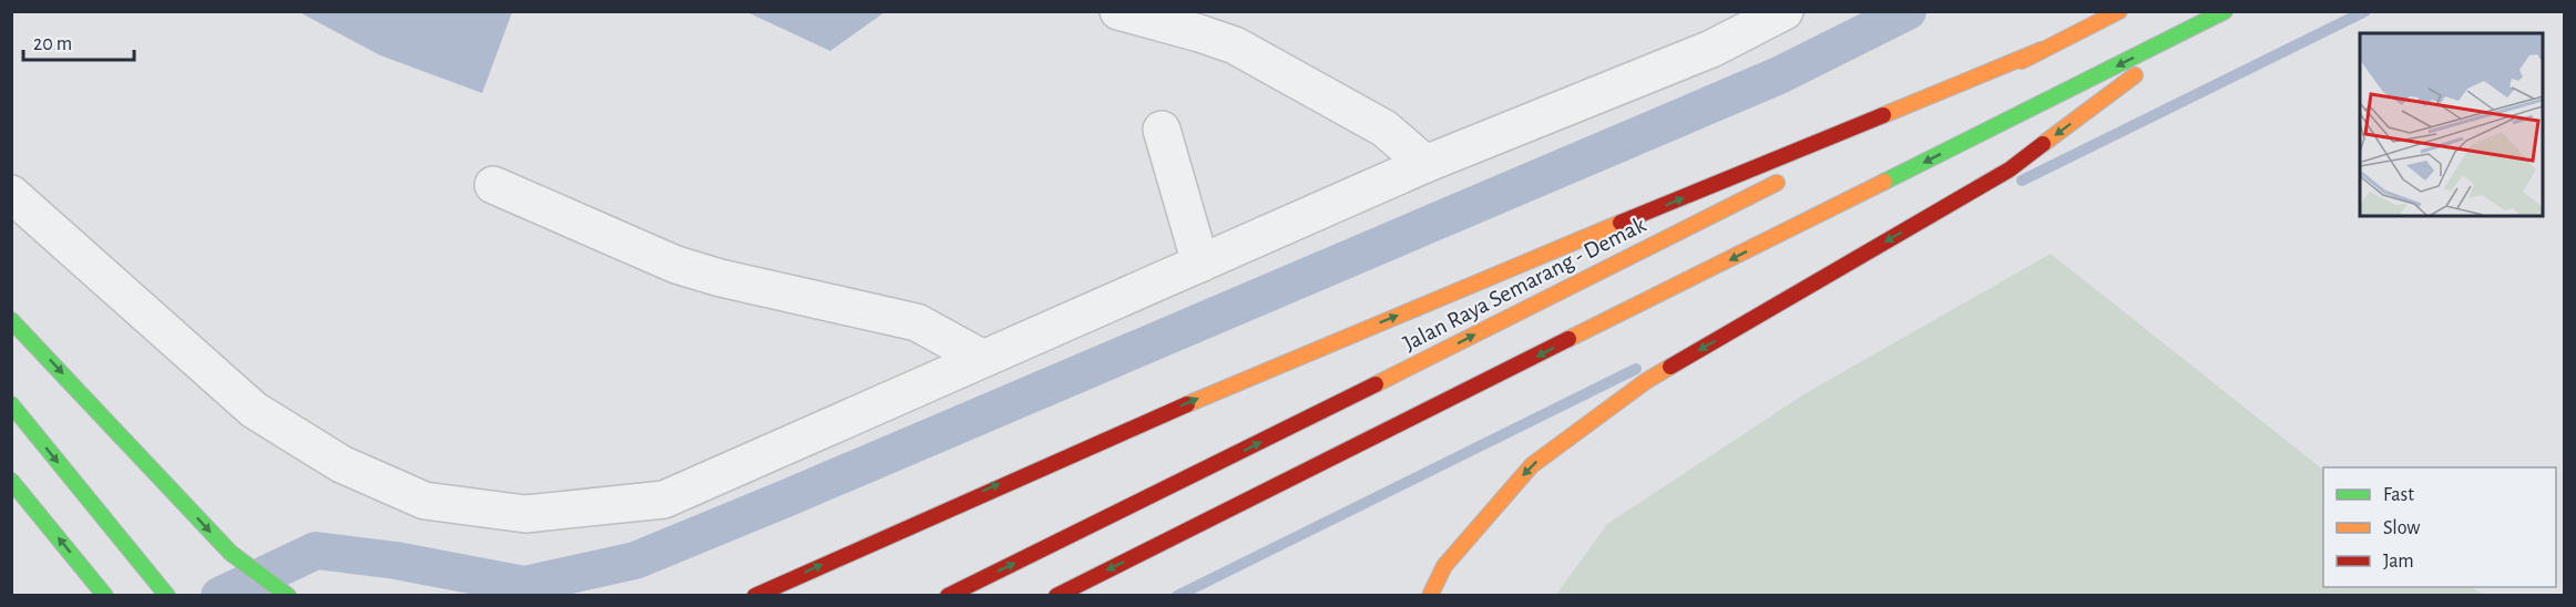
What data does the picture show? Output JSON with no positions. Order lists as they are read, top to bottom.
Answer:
{
  "streets": {
    "highway": ["Jalan Raya Semarang - Demak"]
  },
  "legend": ["Fast", "Slow", "Jam"],
  "scale_bar": "20 m"
}
